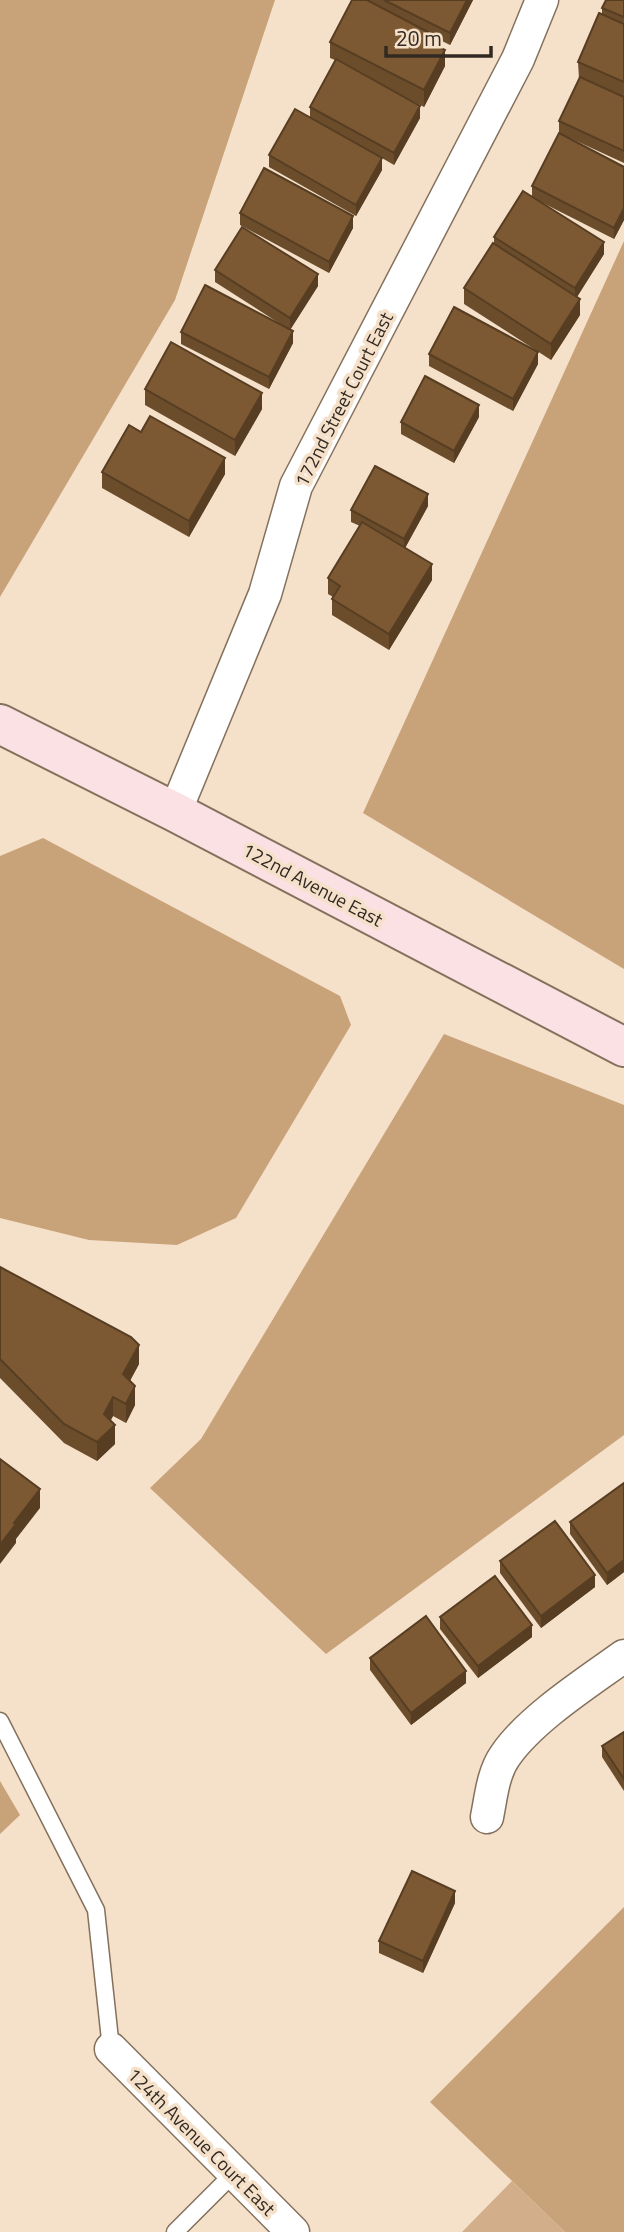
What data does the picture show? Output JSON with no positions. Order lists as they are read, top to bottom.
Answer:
{
  "streets": {
    "main road": ["122nd Avenue East"],
    "street": ["172nd Street Court East", "124th Avenue Court East"]
  },
  "crossings": [
    ["172nd Street Court East", "122nd Avenue East"]
  ],
  "scale_bar": "20 m"
}
